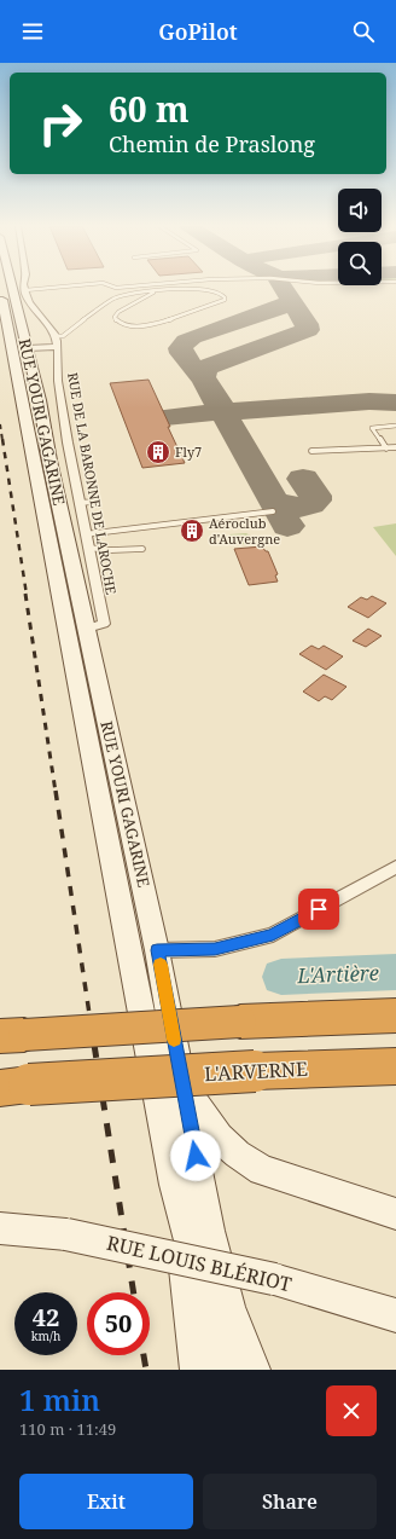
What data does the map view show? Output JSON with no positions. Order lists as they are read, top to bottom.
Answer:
{
  "streets": {
    "highway": ["L'ARVERNE"],
    "main road": ["RUE YOURI GAGARINE", "RUE LOUIS BLÉRIOT"],
    "street": ["RUE DE LA BARONNE DE LAROCHE"]
  },
  "crossings": [
    ["RUE YOURI GAGARINE", "RUE DE LA BARONNE DE LAROCHE"]
  ],
  "water": ["L'Artière"],
  "places": {
    "building": ["Fly7", "Aéroclub d'Auvergne"]
  },
  "page": {
    "header": "GoPilot",
    "turn": ["60 m", "Chemin de Praslong"],
    "speed": "42 km/h",
    "limit": "50",
    "heading": ["1 min", "110 m · 11:49"],
    "buttons": ["Exit", "Share"]
  }
}
